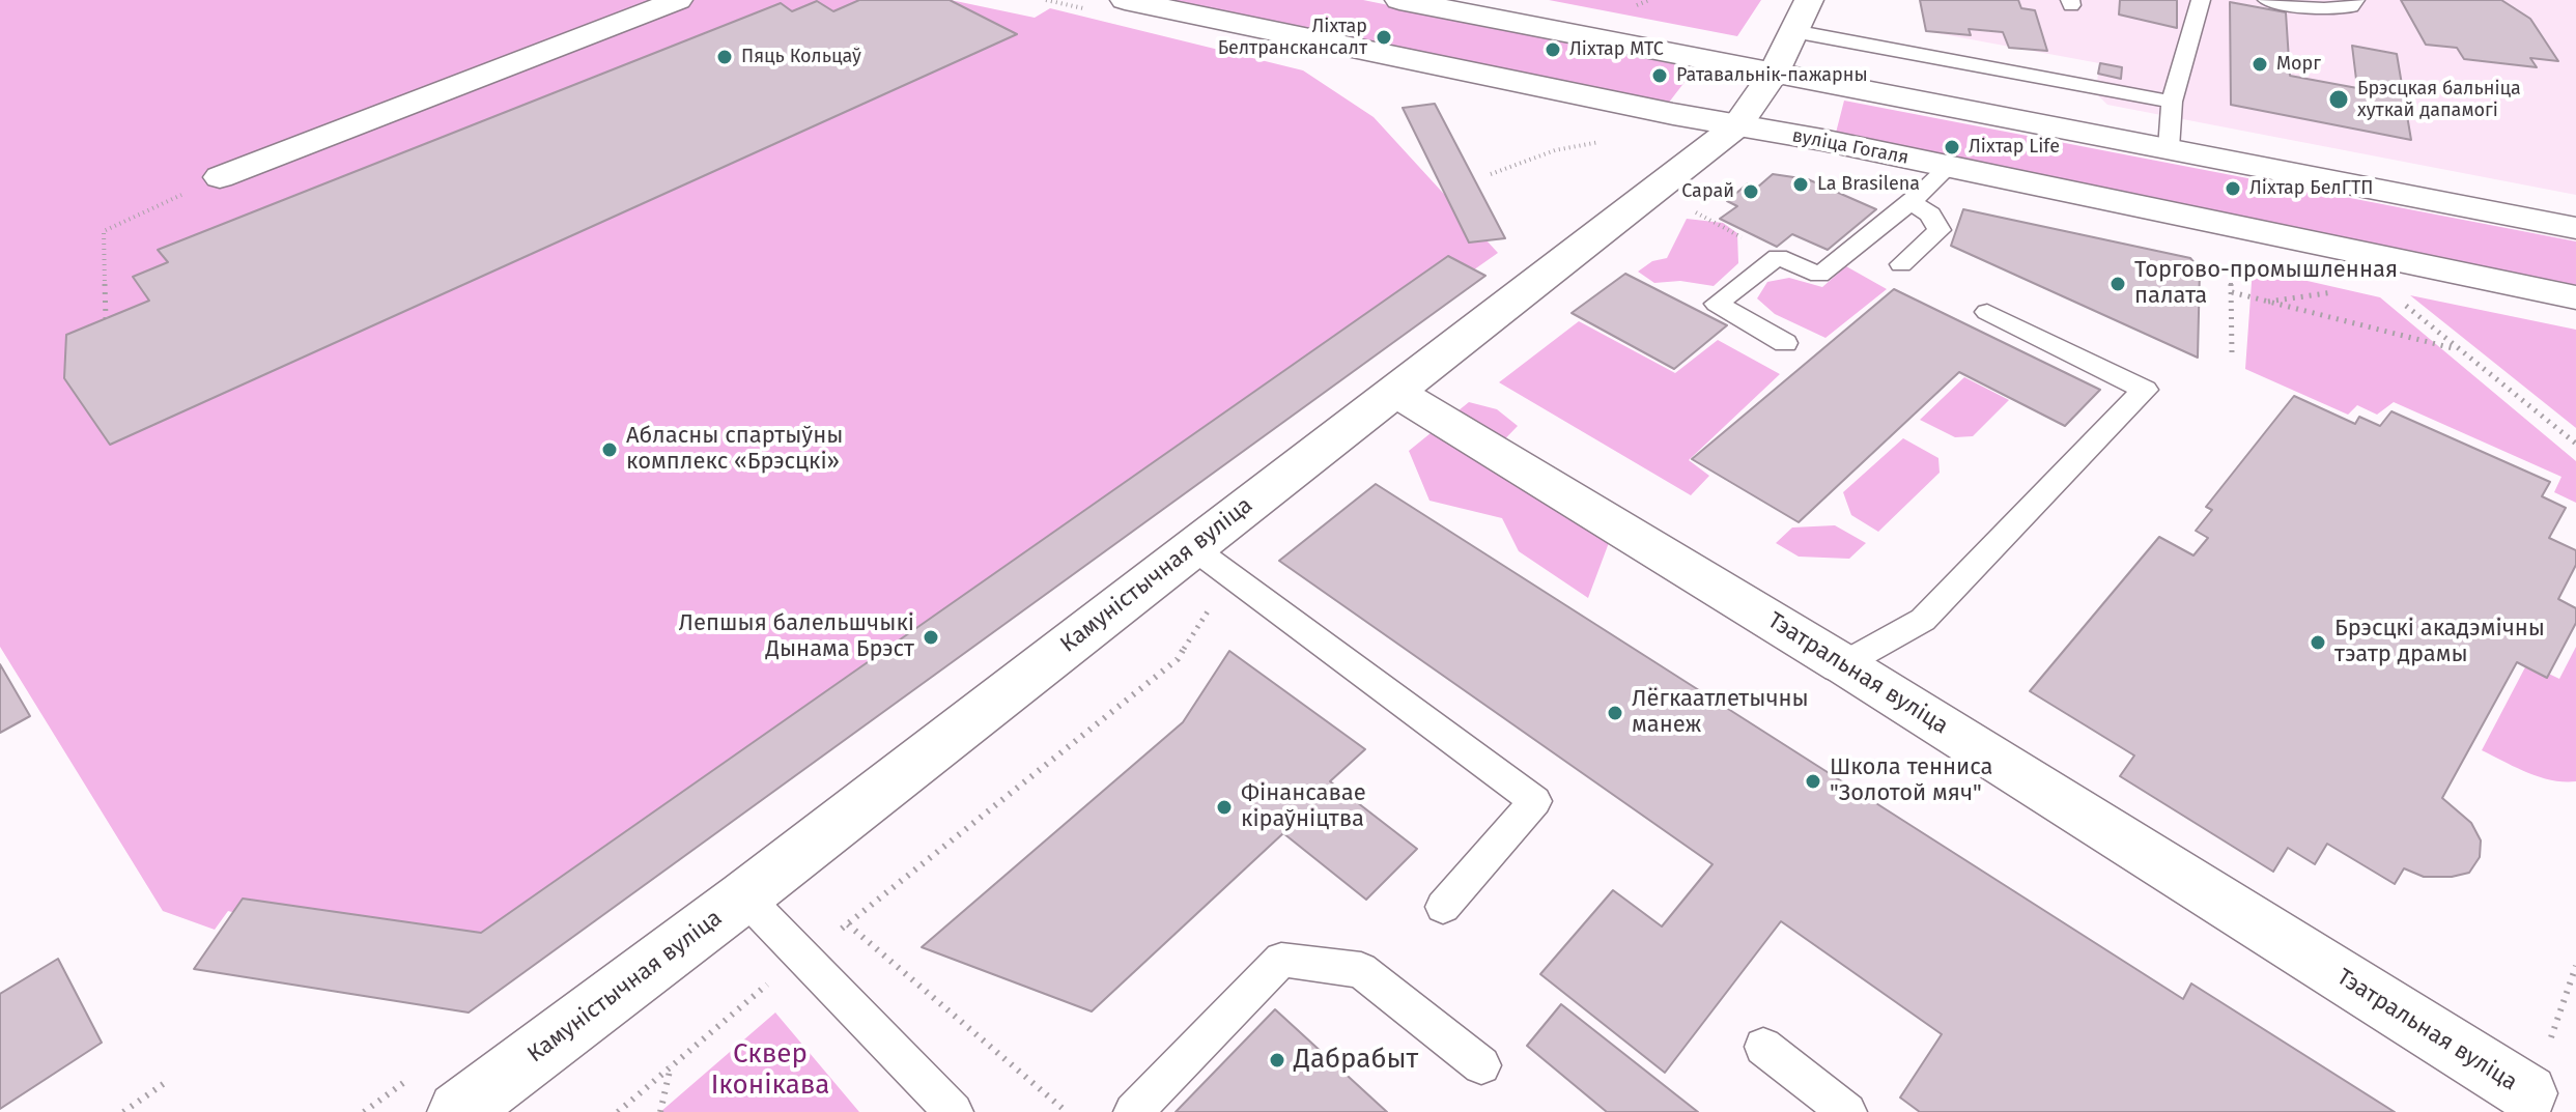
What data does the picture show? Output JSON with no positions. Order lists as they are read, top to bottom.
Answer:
{
  "streets": {
    "main road": ["вуліца Гогаля", "Камуністычная вуліца", "Тэатральная вуліца"]
  },
  "crossings": [
    ["вуліца Гогаля", "Камуністычная вуліца"],
    ["Камуністычная вуліца", "Тэатральная вуліца"]
  ],
  "parks": ["Сквер Іконікава"],
  "places": [
    "Ліхтар Белтранскансалт",
    "Ліхтар МТС",
    "Пяць Кольцаў",
    "Морг",
    "Ратавальнік-пажарны",
    "Брэсцкая бальніца хуткай дапамогі",
    "Ліхтар Life",
    "La Brasilena",
    "Ліхтар БелГТП",
    "Сарай",
    "Торгово-промышленная палата",
    "Абласны спартыўны комплекс «Брэсцкі»",
    "Лепшыя балельшчыкі Дынама Брэст",
    "Брэсцкі акадэмічны тэатр драмы",
    "Лёгкаатлетычны манеж",
    "Школа тенниса \"Золотой мяч\"",
    "Фінансавае кіраўніцтва",
    "Дабрабыт"
  ]
}
